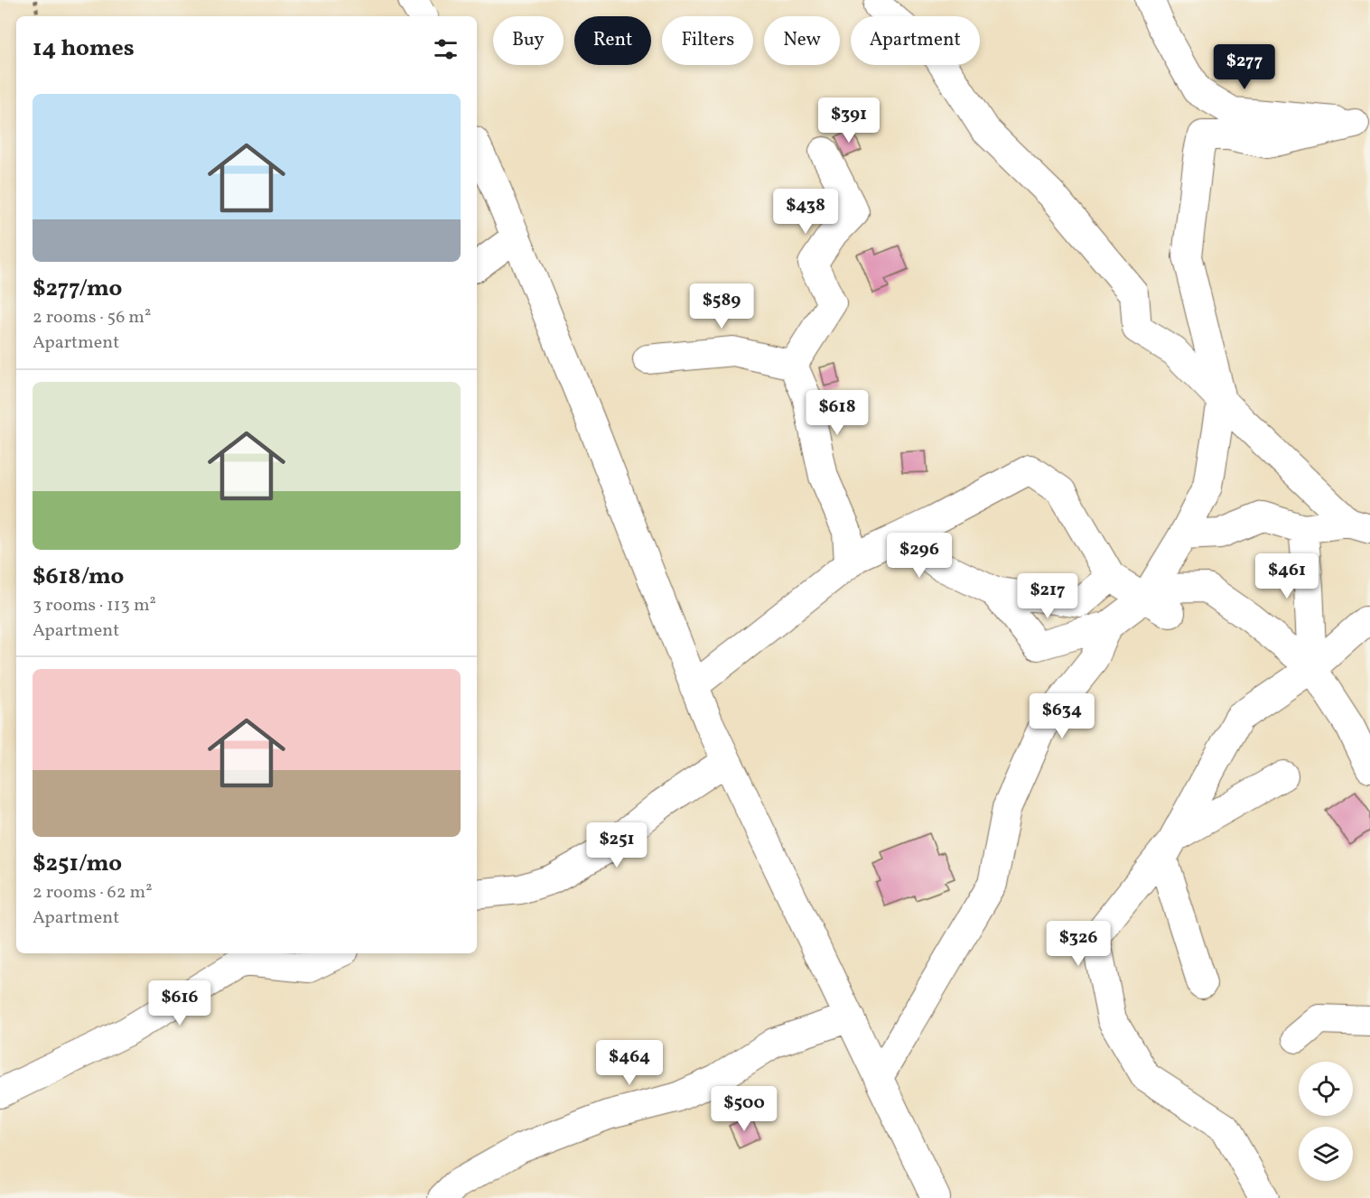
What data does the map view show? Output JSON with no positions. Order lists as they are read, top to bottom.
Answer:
{
  "page": {
    "chip": [
      "Buy",
      "Rent",
      "Filters",
      "New",
      "Apartment"
    ],
    "heading": "14 homes",
    "price": [
      "$277",
      "$391",
      "$438",
      "$589",
      "$618",
      "$296",
      "$461",
      "$217",
      "$634",
      "$251",
      "$326",
      "$616",
      "$464",
      "$500"
    ],
    "list": [
      {
        "name": "$277/mo",
        "note": "2 rooms · 56 m² · Apartment"
      },
      {
        "name": "$618/mo",
        "note": "3 rooms · 113 m² · Apartment"
      },
      {
        "name": "$251/mo",
        "note": "2 rooms · 62 m² · Apartment"
      }
    ]
  }
}
